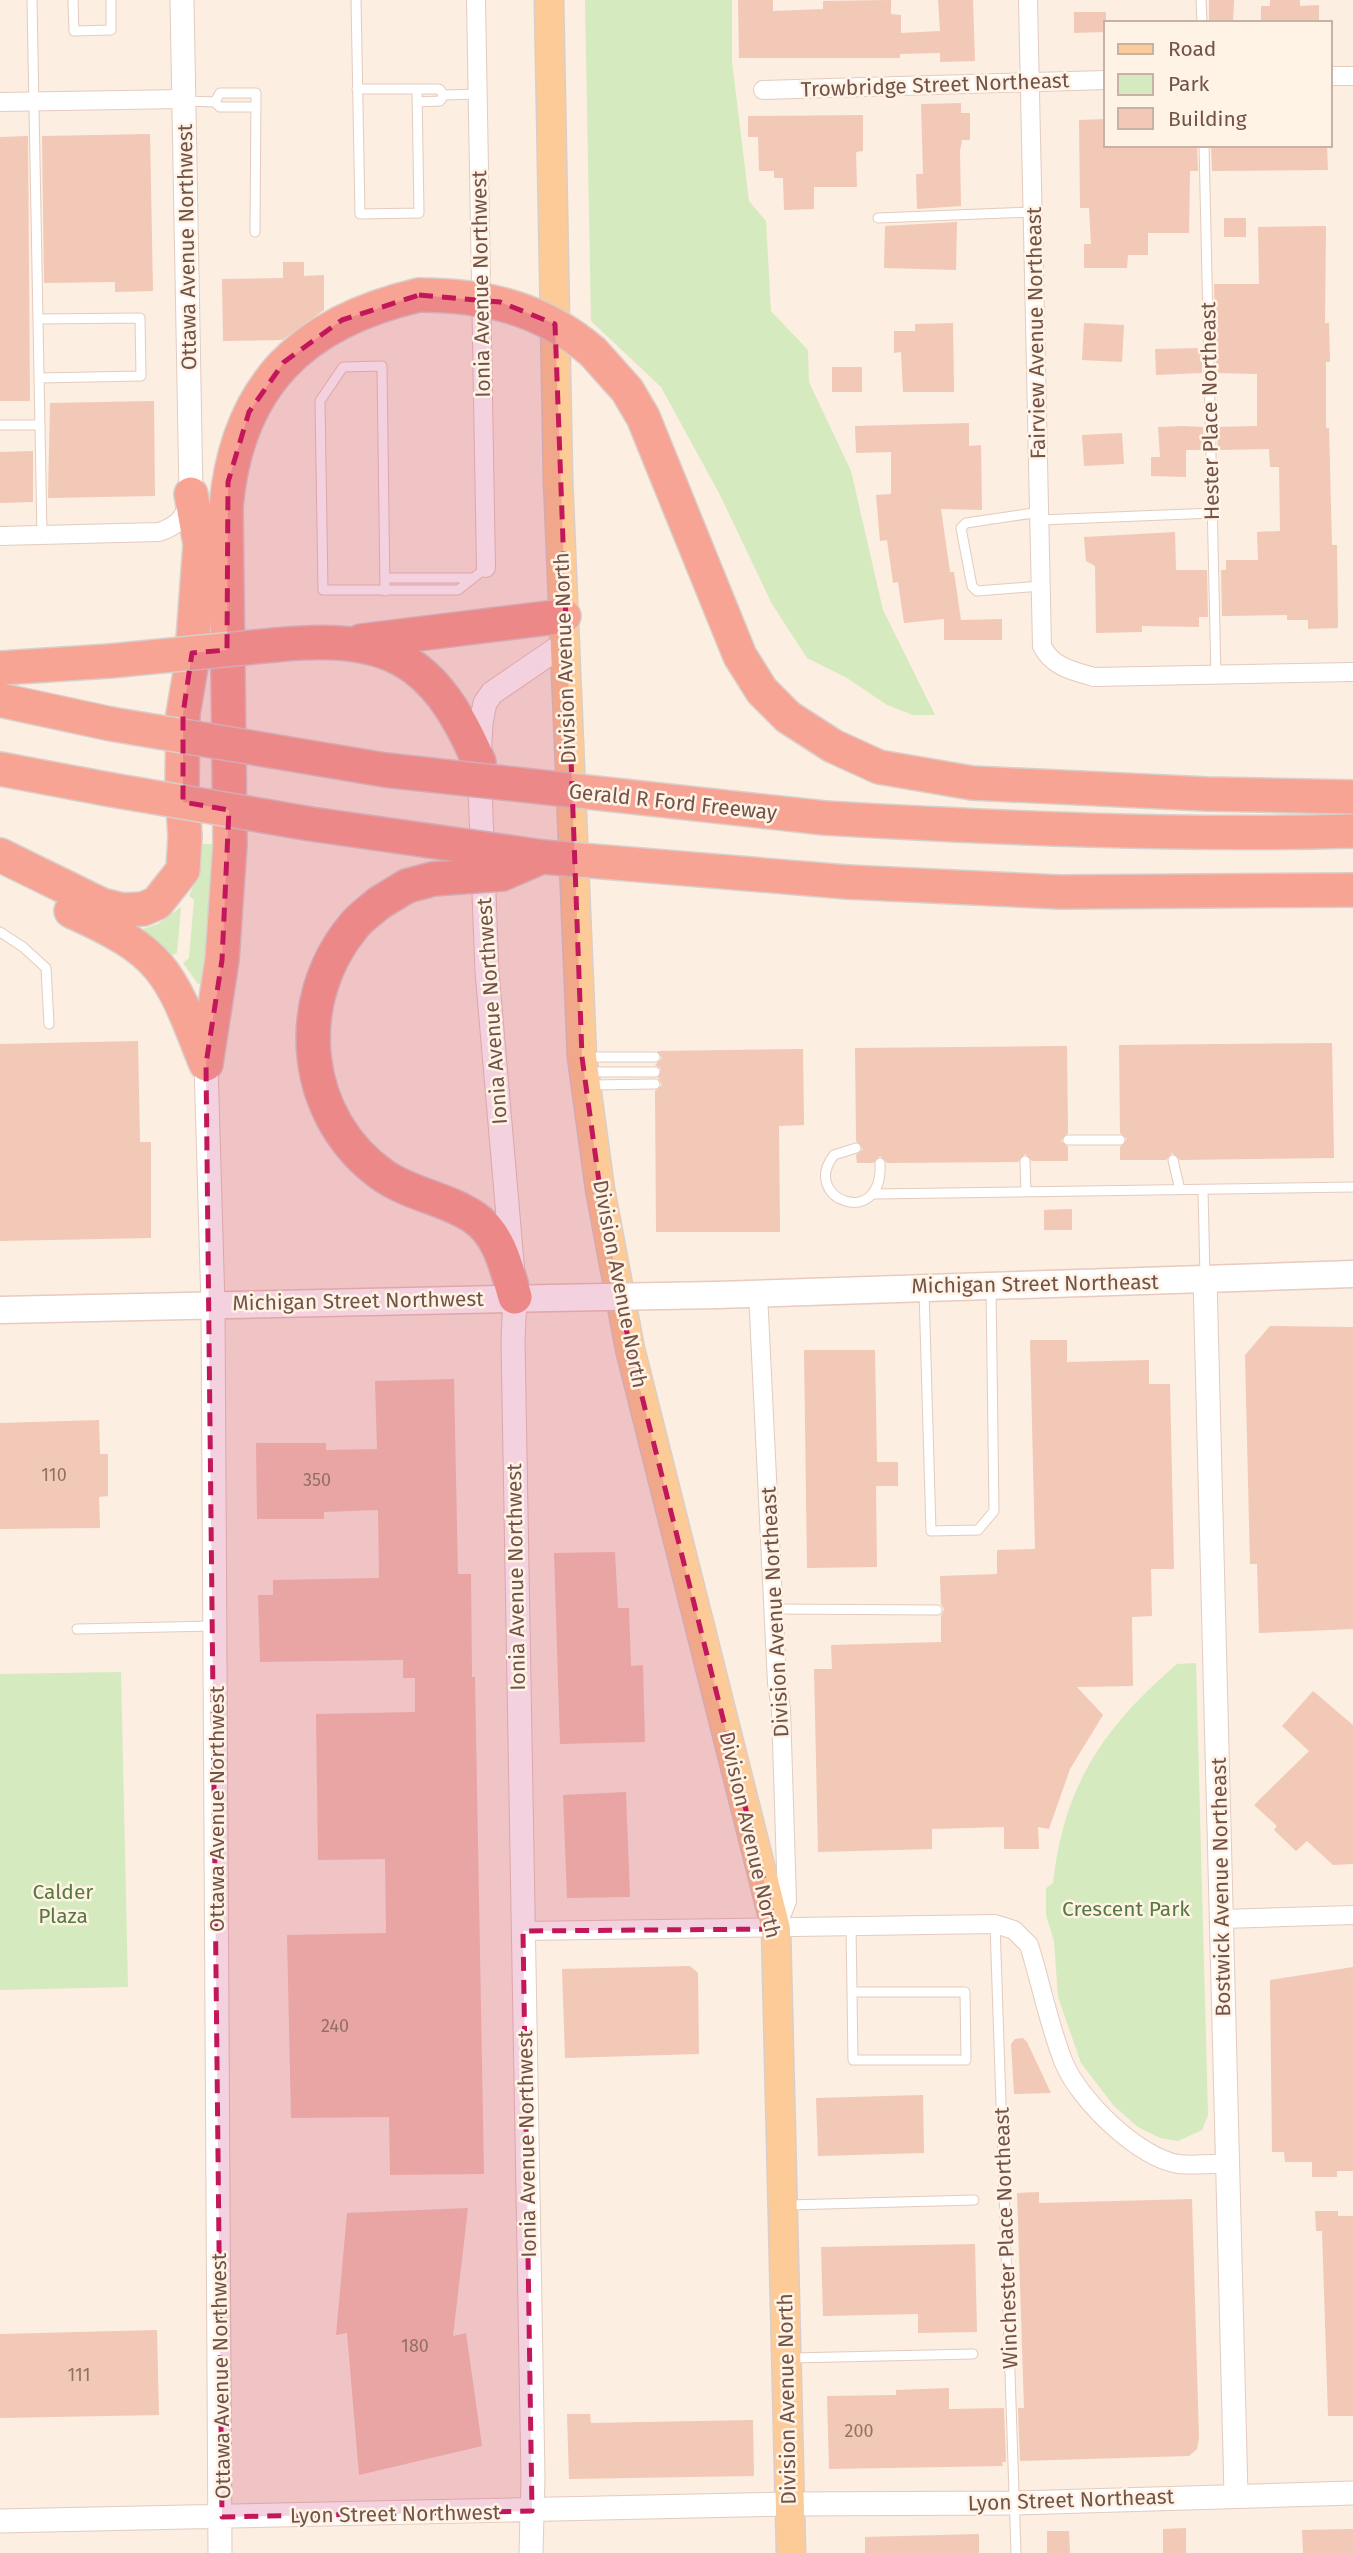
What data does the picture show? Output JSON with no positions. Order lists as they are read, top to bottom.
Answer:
{
  "streets": {
    "highway": ["Gerald R Ford Freeway"],
    "main road": ["Division Avenue North", "Michigan Street Northeast", "Michigan Street Northwest"],
    "street": [
      "Trowbridge Street Northeast",
      "Ottawa Avenue Northwest",
      "Ionia Avenue Northwest",
      "Fairview Avenue Northeast",
      "Division Avenue Northeast",
      "Bostwick Avenue Northeast",
      "Lyon Street Northeast",
      "Lyon Street Northwest"
    ],
    "lane": ["Hester Place Northeast", "Winchester Place Northeast"]
  },
  "crossings": [
    ["Trowbridge Street Northeast", "Fairview Avenue Northeast"],
    ["Ottawa Avenue Northwest", "Michigan Street Northwest"],
    ["Ottawa Avenue Northwest", "Lyon Street Northwest"],
    ["Ionia Avenue Northwest", "Division Avenue North"],
    ["Ionia Avenue Northwest", "Michigan Street Northwest"],
    ["Ionia Avenue Northwest", "Lyon Street Northwest"],
    ["Fairview Avenue Northeast", "Hester Place Northeast"],
    ["Division Avenue North", "Division Avenue Northeast"],
    ["Division Avenue North", "Lyon Street Northeast"],
    ["Division Avenue North", "Lyon Street Northwest"],
    ["Michigan Street Northeast", "Michigan Street Northwest"],
    ["Michigan Street Northeast", "Division Avenue Northeast"],
    ["Michigan Street Northeast", "Bostwick Avenue Northeast"],
    ["Bostwick Avenue Northeast", "Lyon Street Northeast"],
    ["Winchester Place Northeast", "Lyon Street Northeast"],
    ["Lyon Street Northeast", "Lyon Street Northwest"]
  ],
  "parks": ["Calder Plaza", "Crescent Park"],
  "house_numbers": [
    "110",
    "350",
    "240",
    "180",
    "111",
    "200"
  ],
  "legend": ["Road", "Park", "Building"]
}
